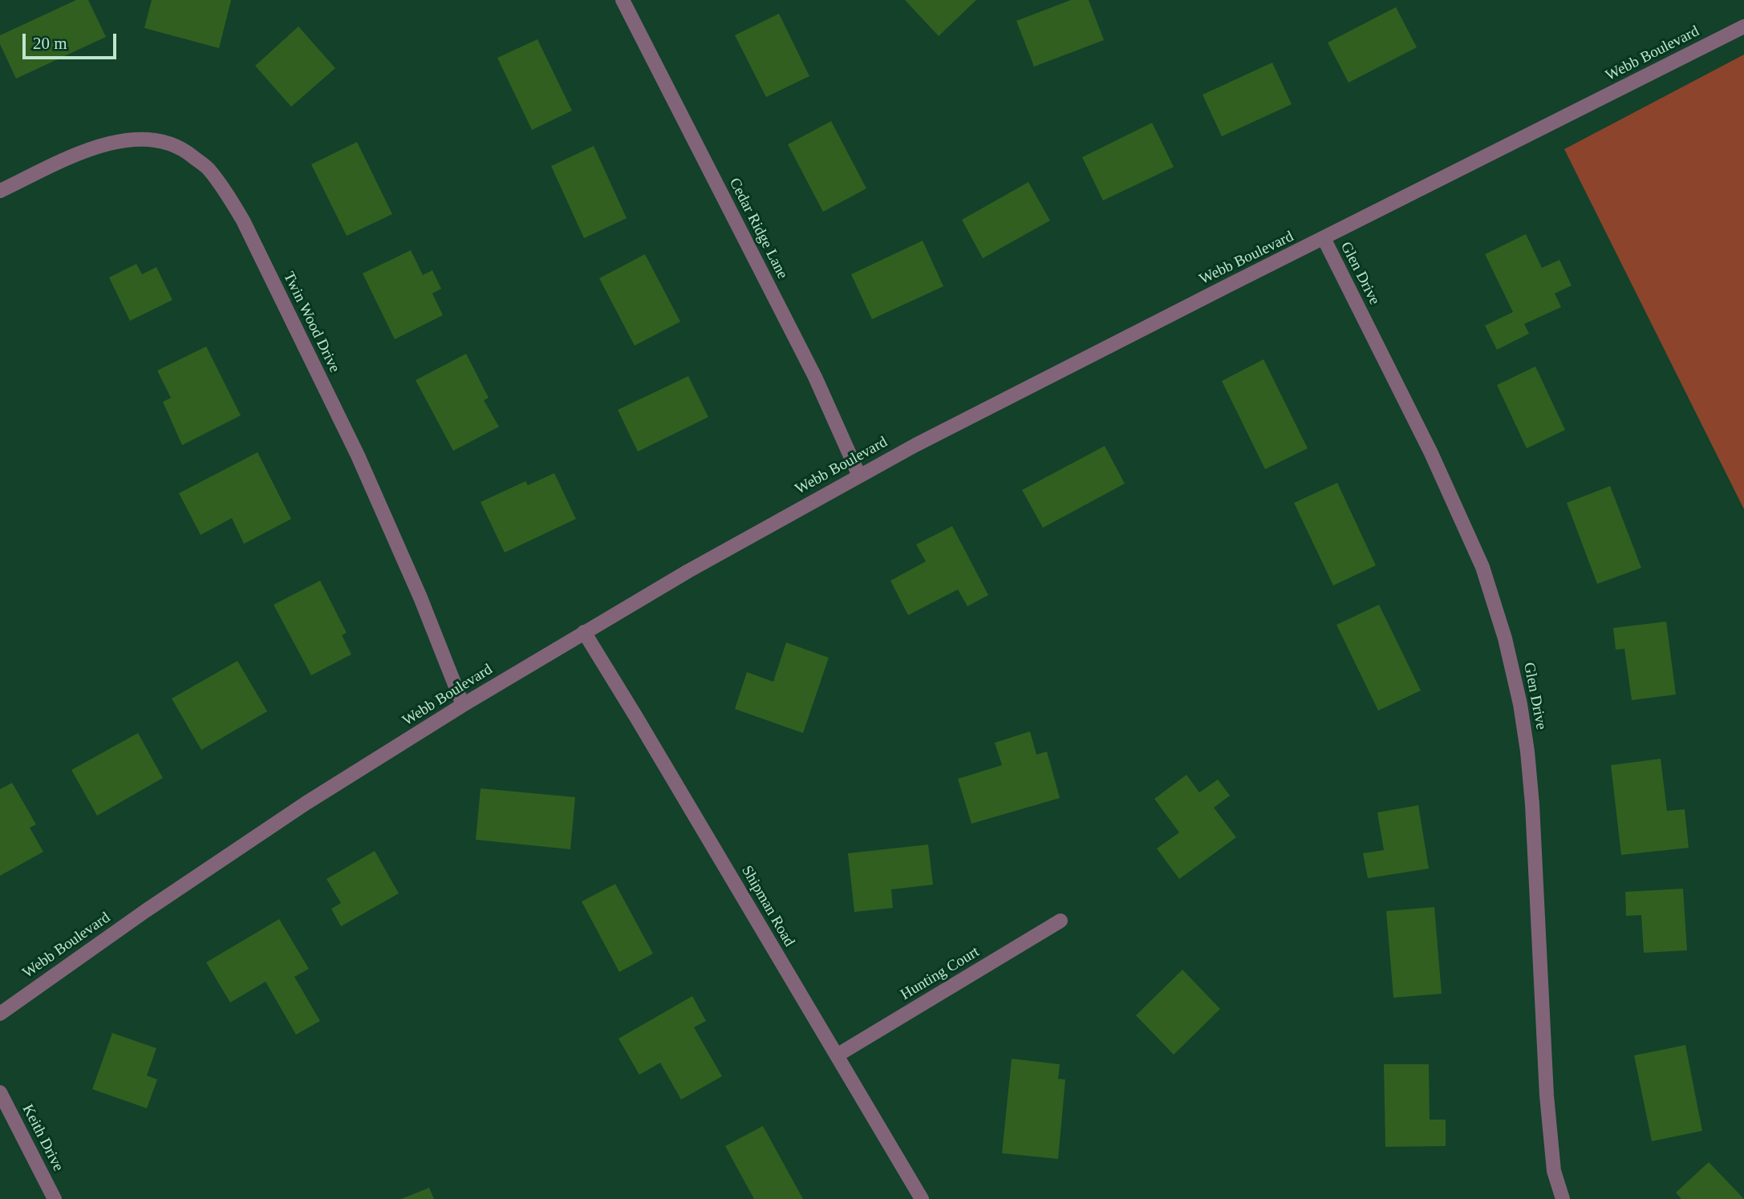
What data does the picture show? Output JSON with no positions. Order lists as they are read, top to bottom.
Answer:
{
  "streets": {
    "street": [
      "Webb Boulevard",
      "Cedar Ridge Lane",
      "Glen Drive",
      "Twin Wood Drive",
      "Shipman Road",
      "Hunting Court",
      "Keith Drive"
    ]
  },
  "crossings": [
    ["Webb Boulevard", "Cedar Ridge Lane"],
    ["Webb Boulevard", "Glen Drive"],
    ["Webb Boulevard", "Twin Wood Drive"],
    ["Webb Boulevard", "Shipman Road"],
    ["Shipman Road", "Hunting Court"]
  ],
  "scale_bar": "20 m"
}
